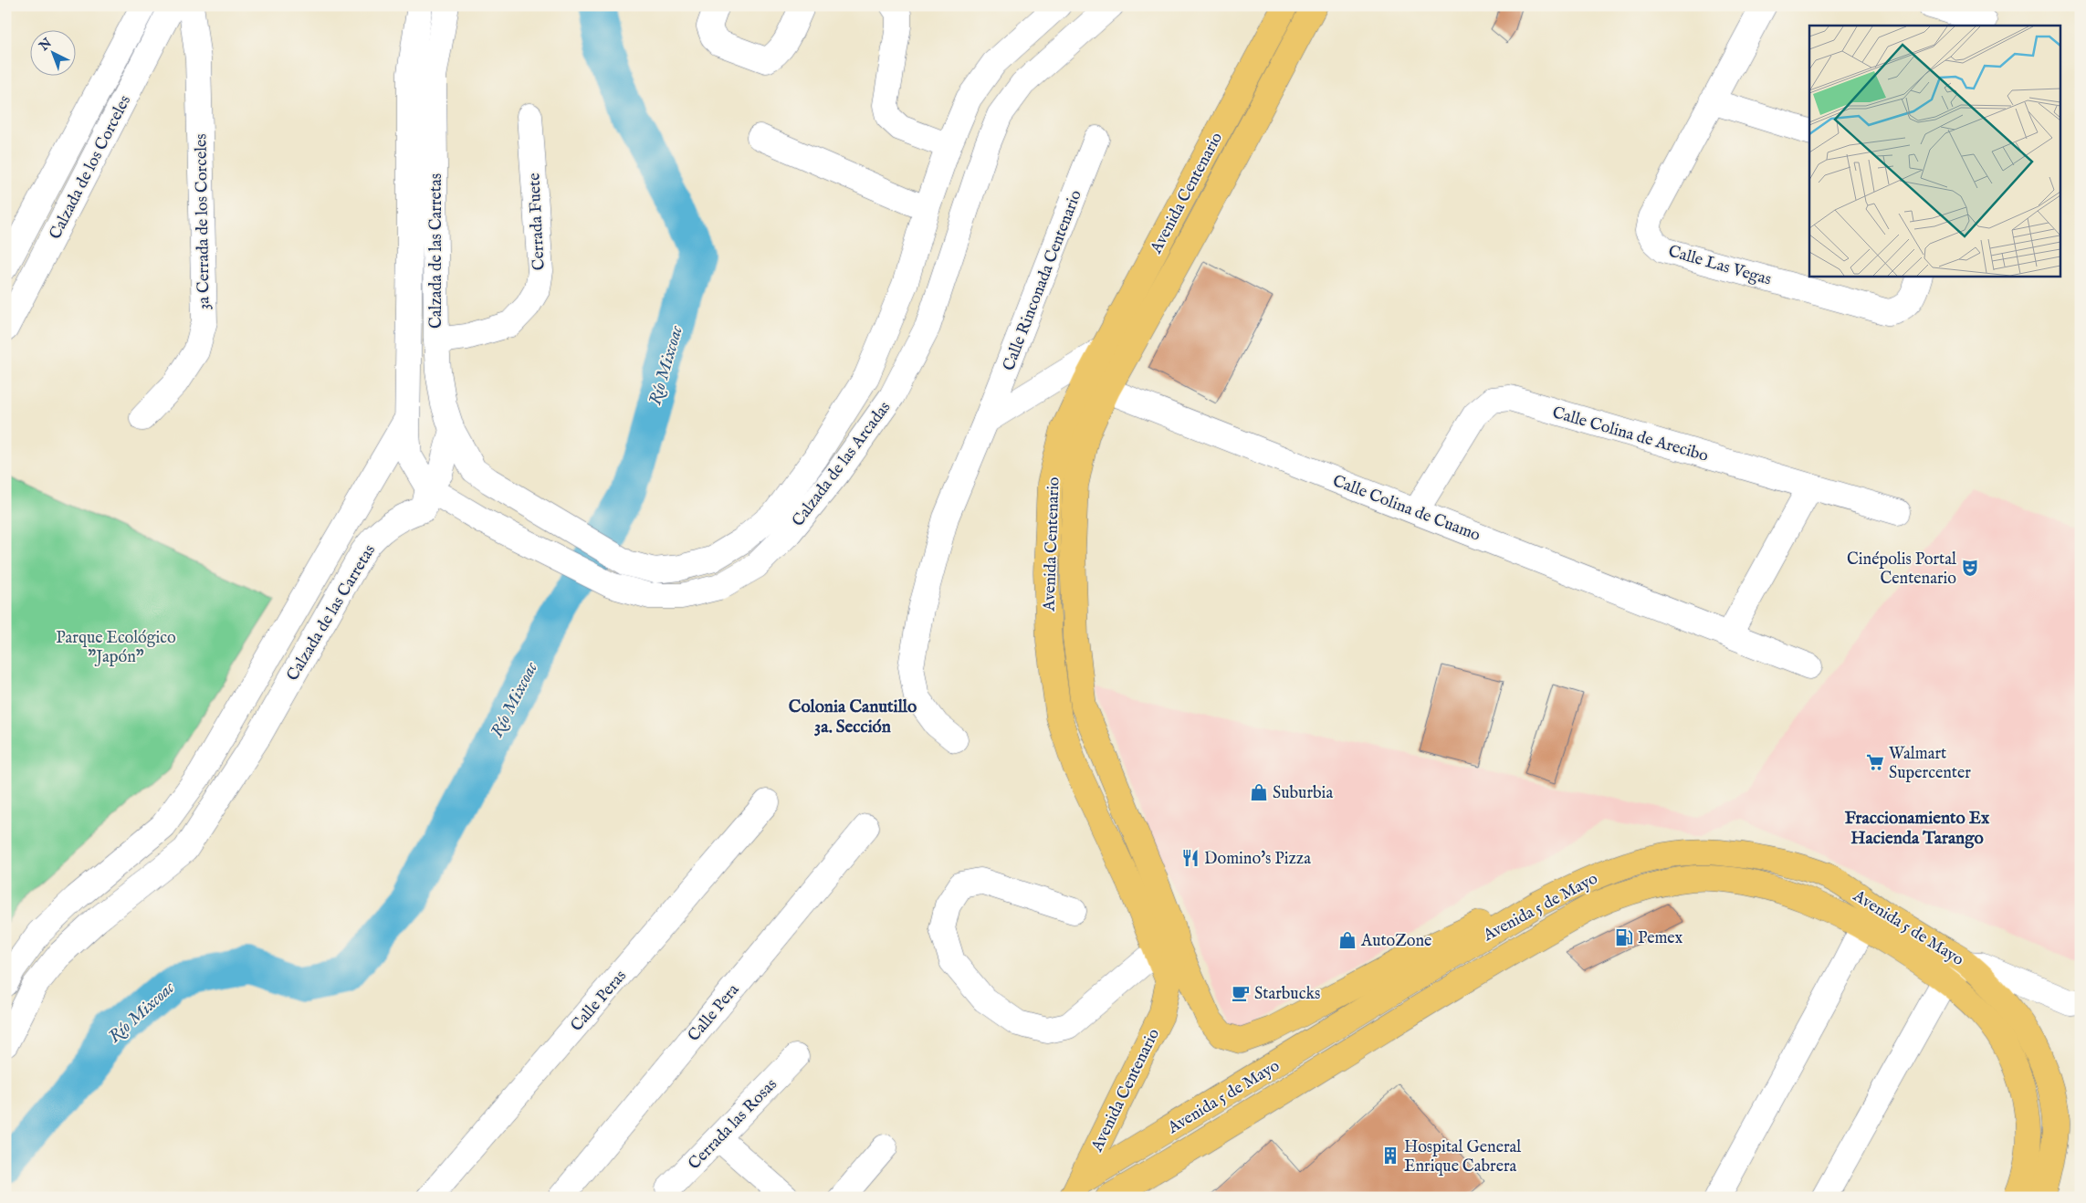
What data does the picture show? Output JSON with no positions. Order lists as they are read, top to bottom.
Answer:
{
  "streets": {
    "main road": ["Avenida Centenario", "Avenida 5 de Mayo"],
    "street": [
      "Calzada de los Corceles",
      "3a Cerrada de los Corceles",
      "Cerrada Fuete",
      "Calzada de las Carretas",
      "Calle Las Vegas",
      "Calle Rinconada Centenario",
      "Calle Colina de Arecibo",
      "Calzada de las Arcadas",
      "Calle Colina de Cuamo",
      "Calle Peras",
      "Calle Pera",
      "Cerrada las Rosas"
    ]
  },
  "crossings": [
    ["Avenida Centenario", "Calle Colina de Cuamo"],
    ["Avenida Centenario", "Avenida 5 de Mayo"],
    ["Cerrada Fuete", "Calzada de las Carretas"],
    ["Calzada de las Carretas", "Calzada de las Arcadas"],
    ["Calle Colina de Arecibo", "Calle Colina de Cuamo"]
  ],
  "districts": ["Colonia Canutillo 3a. Sección", "Fraccionamiento Ex Hacienda Tarango"],
  "water": ["Río Mixcoac"],
  "parks": ["Parque Ecológico \"Japón\""],
  "places": {
    "theatre": ["Cinépolis Portal Centenario"],
    "supermarket": ["Walmart Supercenter"],
    "shop": ["Suburbia", "AutoZone"],
    "restaurant": ["Domino's Pizza"],
    "fuel station": ["Pemex"],
    "cafe": ["Starbucks"],
    "building": ["Hospital General Enrique Cabrera"]
  },
  "north": "top left"
}
